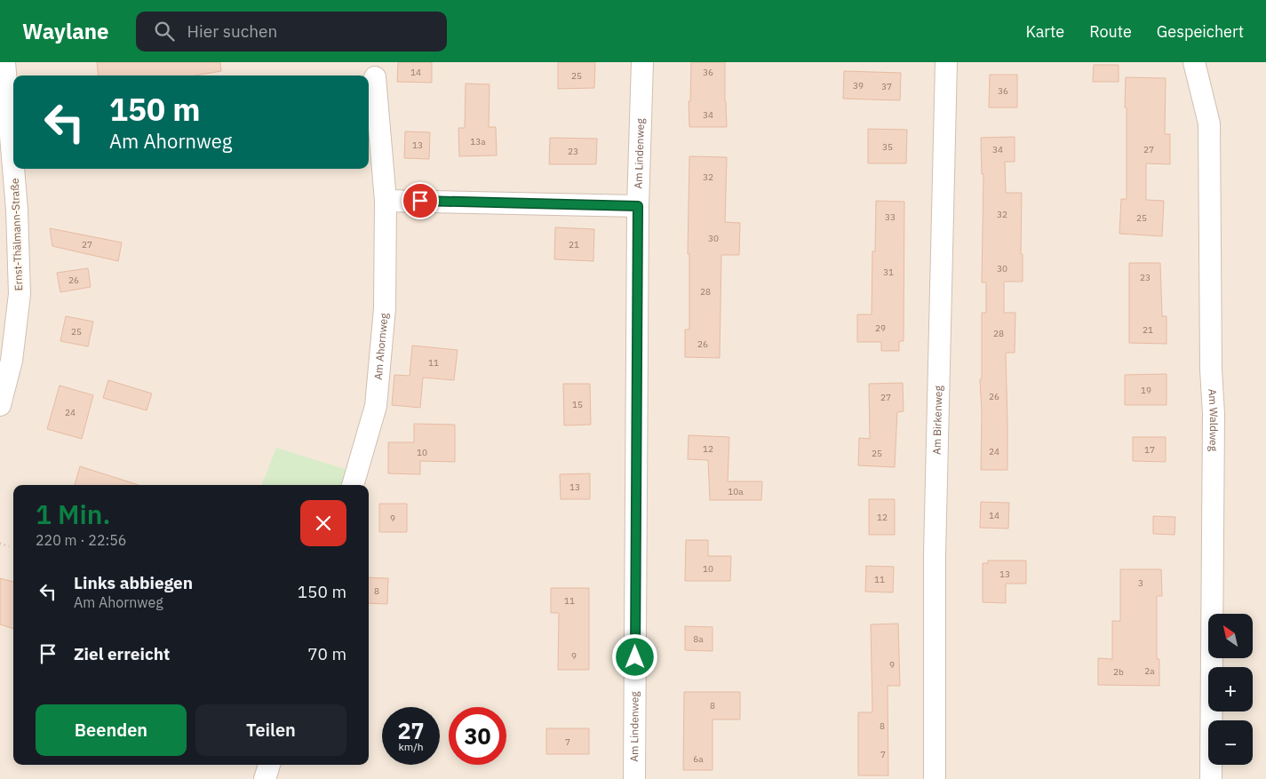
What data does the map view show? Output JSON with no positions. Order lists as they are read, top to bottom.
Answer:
{
  "streets": {
    "street": [
      "Am Lindenweg",
      "Ernst-Thälmann-Straße",
      "Am Ahornweg",
      "Am Birkenweg",
      "Am Waldweg"
    ]
  },
  "house_numbers": [
    "14",
    "36",
    "25",
    "39",
    "37",
    "36",
    "34",
    "13a",
    "13",
    "35",
    "34",
    "27",
    "23",
    "32",
    "32",
    "33",
    "25",
    "30",
    "27",
    "21",
    "30",
    "31",
    "23",
    "26",
    "28",
    "29",
    "21",
    "25",
    "28",
    "26",
    "11",
    "19",
    "26",
    "27",
    "15",
    "24",
    "12",
    "17",
    "24",
    "10",
    "25",
    "13",
    "10a",
    "14",
    "12",
    "9",
    "10",
    "13",
    "11",
    "3",
    "8",
    "11",
    "8a",
    "9",
    "9",
    "2a",
    "2b",
    "8",
    "8",
    "7",
    "7",
    "6a"
  ],
  "north": "top left",
  "page": {
    "header": "Waylane",
    "search": "Hier suchen",
    "nav": ["Karte", "Route", "Gespeichert"],
    "turn": ["150 m", "Am Ahornweg"],
    "heading": ["1 Min.", "220 m · 22:56"],
    "list": [
      {
        "name": "Links abbiegen",
        "note": "Am Ahornweg",
        "value": "150 m"
      },
      {
        "name": "Ziel erreicht",
        "value": "70 m"
      }
    ],
    "map_buttons": ["+", "−"],
    "buttons": ["Beenden", "Teilen"],
    "speed": "27 km/h",
    "limit": "30"
  }
}
